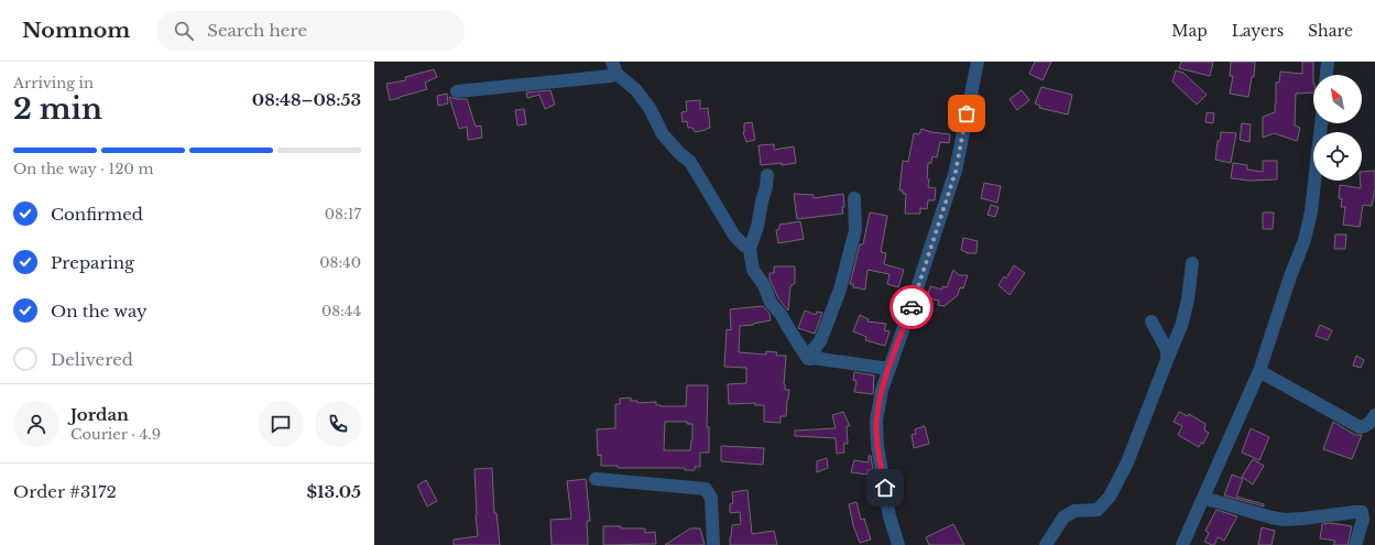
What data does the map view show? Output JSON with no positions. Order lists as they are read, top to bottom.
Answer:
{
  "north": "top left",
  "page": {
    "header": "Nomnom",
    "search": "Search here",
    "nav": ["Map", "Layers", "Share"],
    "heading": ["2 min", "Arriving in", "08:48–08:53"],
    "panel": [
      "Jordan",
      "Courier · 4.9",
      "Order #3172",
      "$13.05"
    ],
    "bar": "On the way · 120 m",
    "list": [
      ["Confirmed", "08:17"],
      ["Preparing", "08:40"],
      ["On the way", "08:44"],
      "Delivered"
    ]
  }
}
